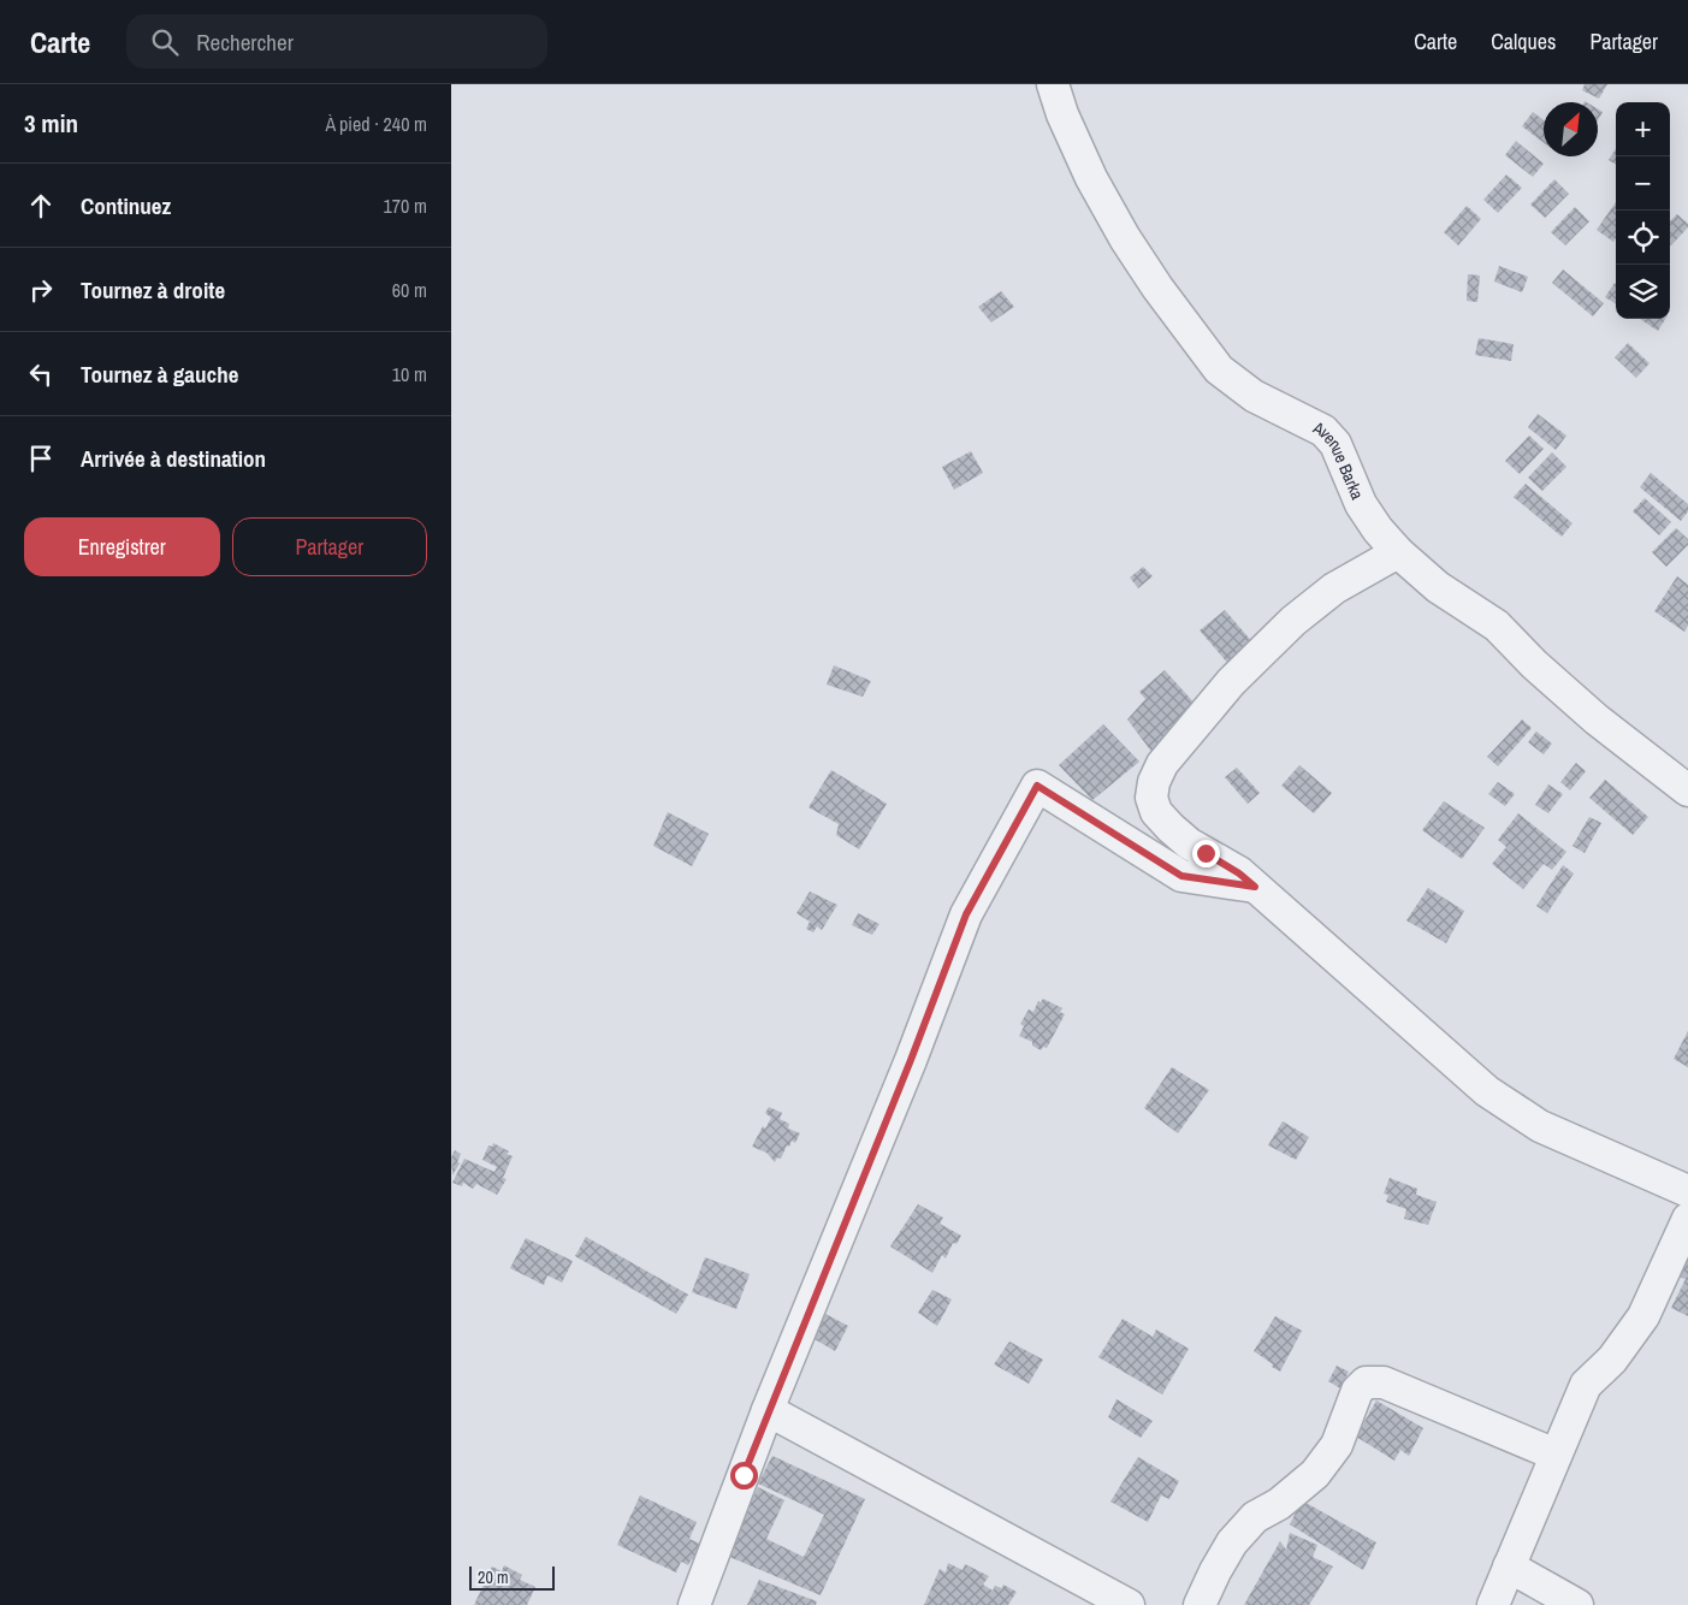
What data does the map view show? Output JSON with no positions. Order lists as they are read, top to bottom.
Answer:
{
  "streets": {
    "street": ["Avenue Barka"]
  },
  "scale_bar": "20 m",
  "north": "top right",
  "page": {
    "header": "Carte",
    "search": "Rechercher",
    "nav": ["Carte", "Calques", "Partager"],
    "heading": ["3 min", "À pied · 240 m"],
    "map_buttons": ["+", "−"],
    "list": [
      ["Continuez", "170 m"],
      ["Tournez à droite", "60 m"],
      ["Tournez à gauche", "10 m"],
      "Arrivée à destination"
    ],
    "buttons": ["Enregistrer", "Partager"],
    "scale": "20 m"
  }
}
